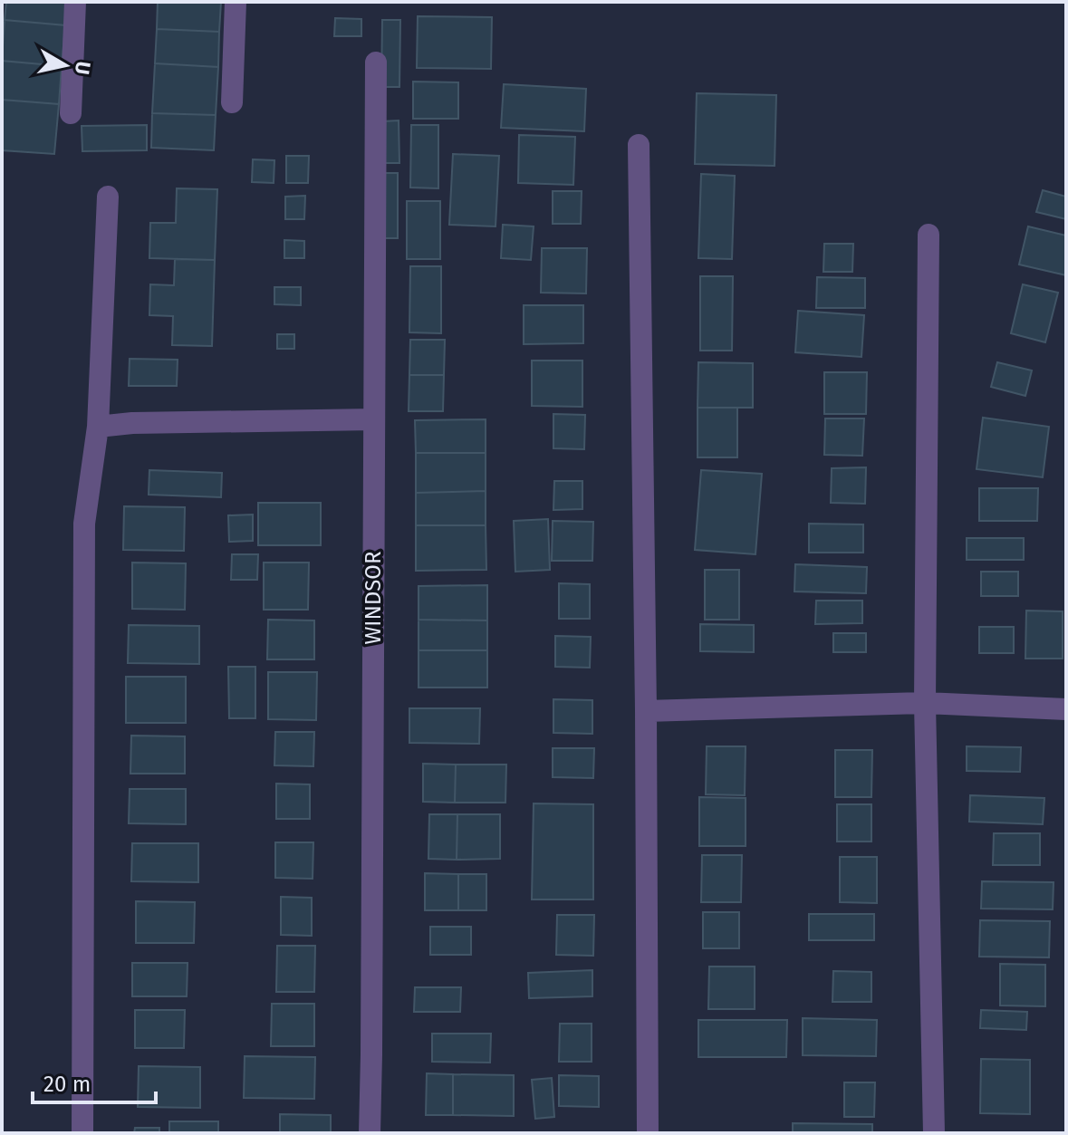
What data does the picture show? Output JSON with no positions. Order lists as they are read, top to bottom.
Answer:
{
  "streets": {
    "street": ["WINDSOR"]
  },
  "scale_bar": "20 m",
  "north": "right"
}
